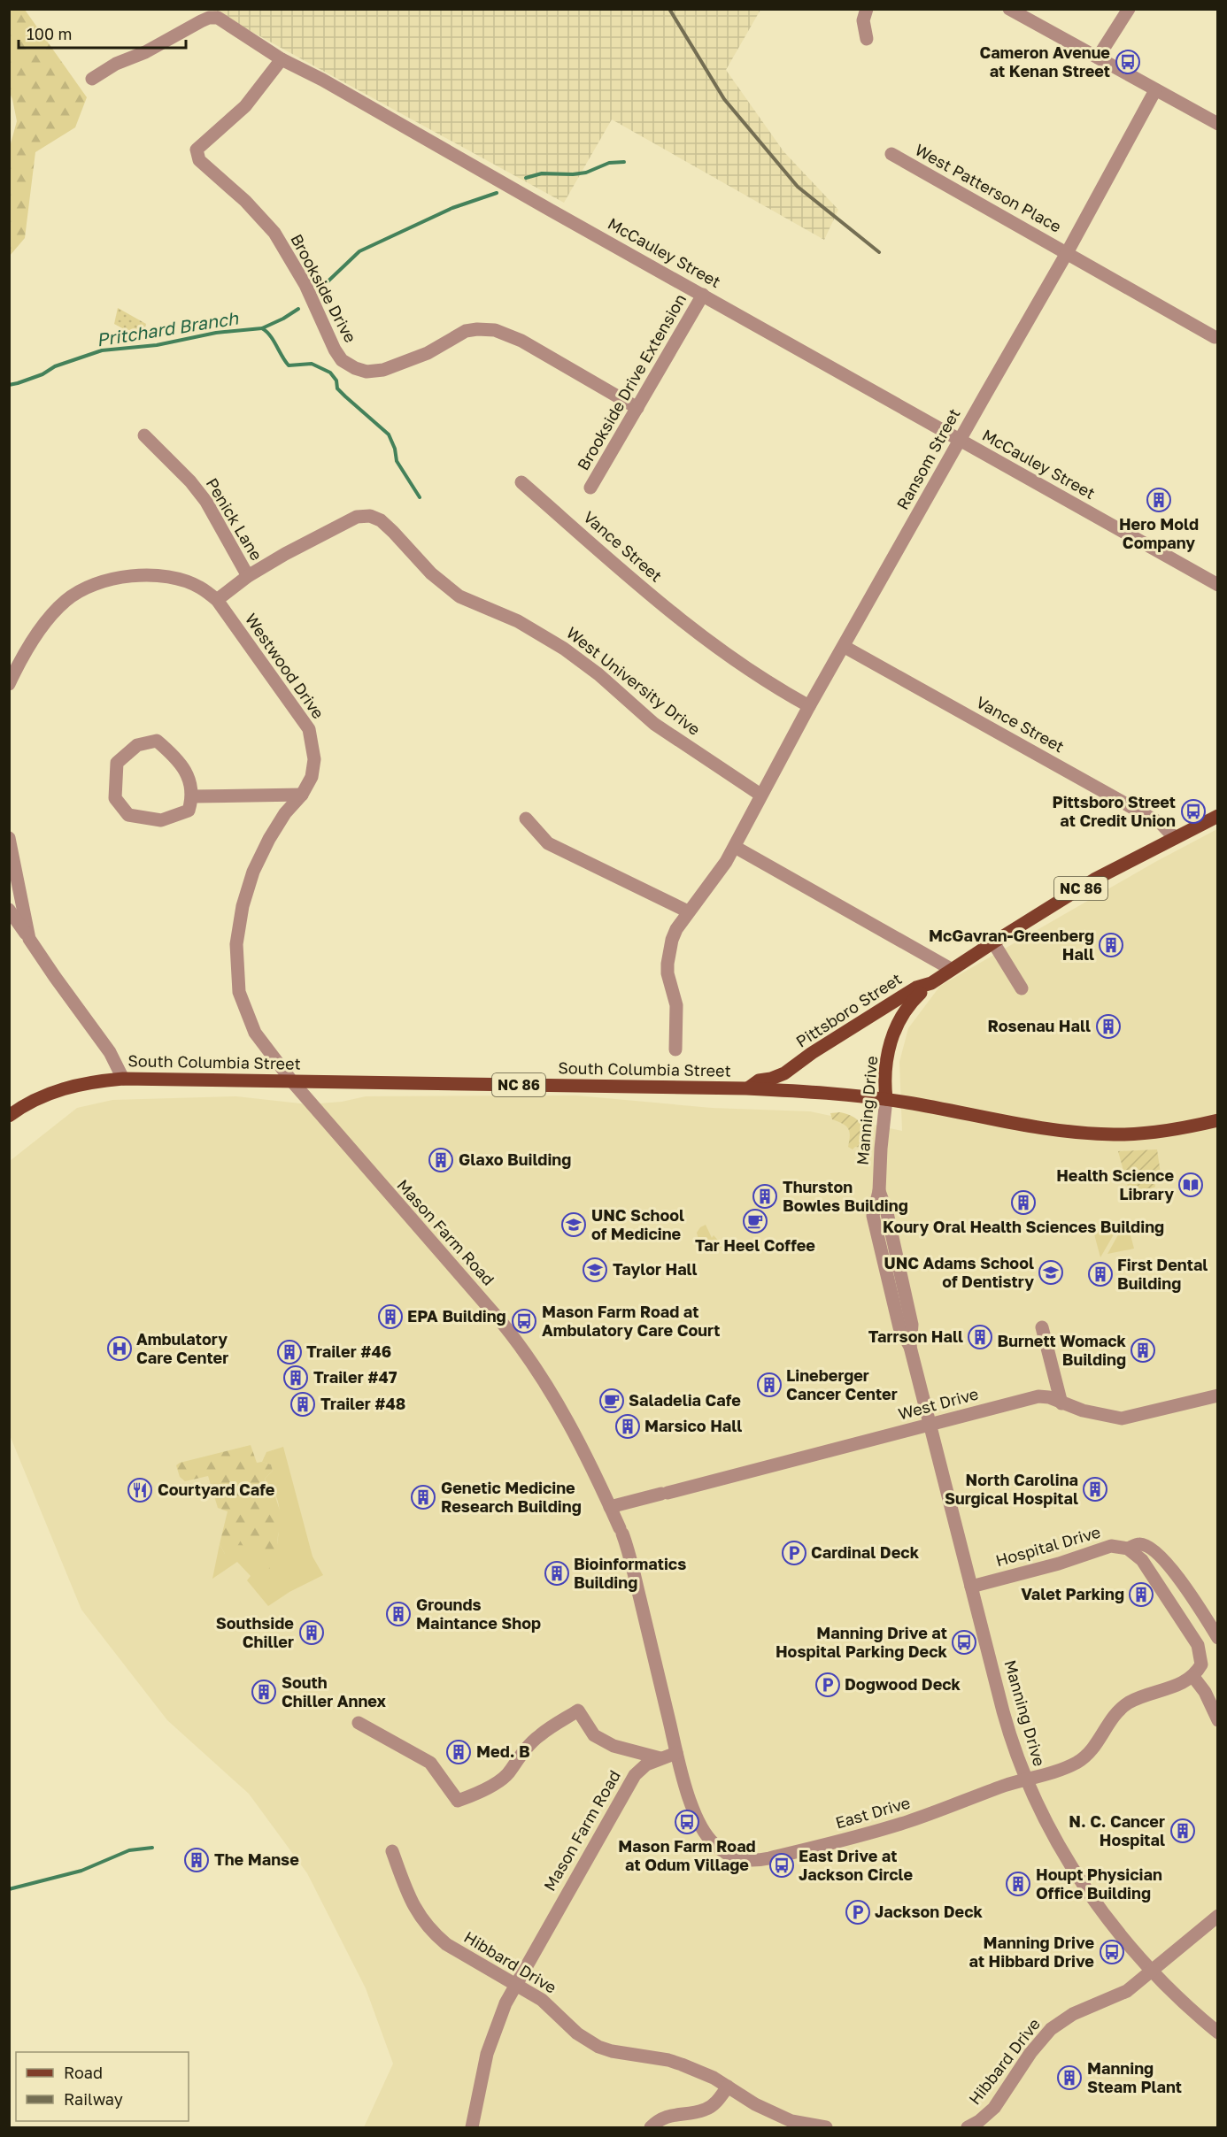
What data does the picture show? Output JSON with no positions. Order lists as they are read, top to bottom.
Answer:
{
  "streets": {
    "main road": [
      "NC 86",
      "Pittsboro Street",
      "South Columbia Street",
      "Manning Drive"
    ],
    "street": [
      "West Patterson Place",
      "McCauley Street",
      "Brookside Drive",
      "Brookside Drive Extension",
      "Ransom Street",
      "Penick Lane",
      "Vance Street",
      "Westwood Drive",
      "West University Drive",
      "Mason Farm Road",
      "West Drive",
      "Hospital Drive",
      "East Drive",
      "Hibbard Drive"
    ]
  },
  "crossings": [
    ["West Patterson Place", "Ransom Street"],
    ["McCauley Street", "Brookside Drive"],
    ["McCauley Street", "Brookside Drive Extension"],
    ["McCauley Street", "Ransom Street"],
    ["Brookside Drive", "Brookside Drive Extension"],
    ["Ransom Street", "Vance Street"],
    ["Ransom Street", "West University Drive"],
    ["Penick Lane", "West University Drive"],
    ["Vance Street", "Pittsboro Street"],
    ["Westwood Drive", "West University Drive"],
    ["Westwood Drive", "South Columbia Street"],
    ["Westwood Drive", "Mason Farm Road"],
    ["Pittsboro Street", "South Columbia Street"],
    ["Pittsboro Street", "Manning Drive"],
    ["South Columbia Street", "Manning Drive"],
    ["South Columbia Street", "Mason Farm Road"],
    ["Manning Drive", "West Drive"],
    ["Manning Drive", "Hospital Drive"],
    ["Manning Drive", "East Drive"],
    ["Manning Drive", "Hibbard Drive"],
    ["Mason Farm Road", "West Drive"],
    ["Mason Farm Road", "East Drive"],
    ["Mason Farm Road", "Hibbard Drive"]
  ],
  "water": ["Pritchard Branch"],
  "places": {
    "bus stop": [
      "Cameron Avenue at Kenan Street",
      "Pittsboro Street at Credit Union",
      "Mason Farm Road at Ambulatory Care Court",
      "Manning Drive at Hospital Parking Deck",
      "Mason Farm Road at Odum Village",
      "East Drive at Jackson Circle",
      "Manning Drive at Hibbard Drive"
    ],
    "building": [
      "Hero Mold Company",
      "McGavran-Greenberg Hall",
      "Rosenau Hall",
      "Glaxo Building",
      "Thurston Bowles Building",
      "Koury Oral Health Sciences Building",
      "First Dental Building",
      "EPA Building",
      "Tarrson Hall",
      "Burnett Womack Building",
      "Trailer #46",
      "Trailer #47",
      "Lineberger Cancer Center",
      "Trailer #48",
      "Marsico Hall",
      "North Carolina Surgical Hospital",
      "Genetic Medicine Research Building",
      "Bioinformatics Building",
      "Valet Parking",
      "Grounds Maintance Shop",
      "Southside Chiller",
      "South Chiller Annex",
      "Med. B",
      "N. C. Cancer Hospital",
      "The Manse",
      "Houpt Physician Office Building",
      "Manning Steam Plant"
    ],
    "library": ["Health Science Library"],
    "cafe": ["Tar Heel Coffee", "Saladelia Cafe"],
    "school or university": ["UNC School of Medicine", "Taylor Hall", "UNC Adams School of Dentistry"],
    "hospital": ["Ambulatory Care Center"],
    "restaurant": ["Courtyard Cafe"],
    "parking": ["Cardinal Deck", "Dogwood Deck", "Jackson Deck"]
  },
  "legend": ["Road", "Railway"],
  "scale_bar": "100 m"
}
